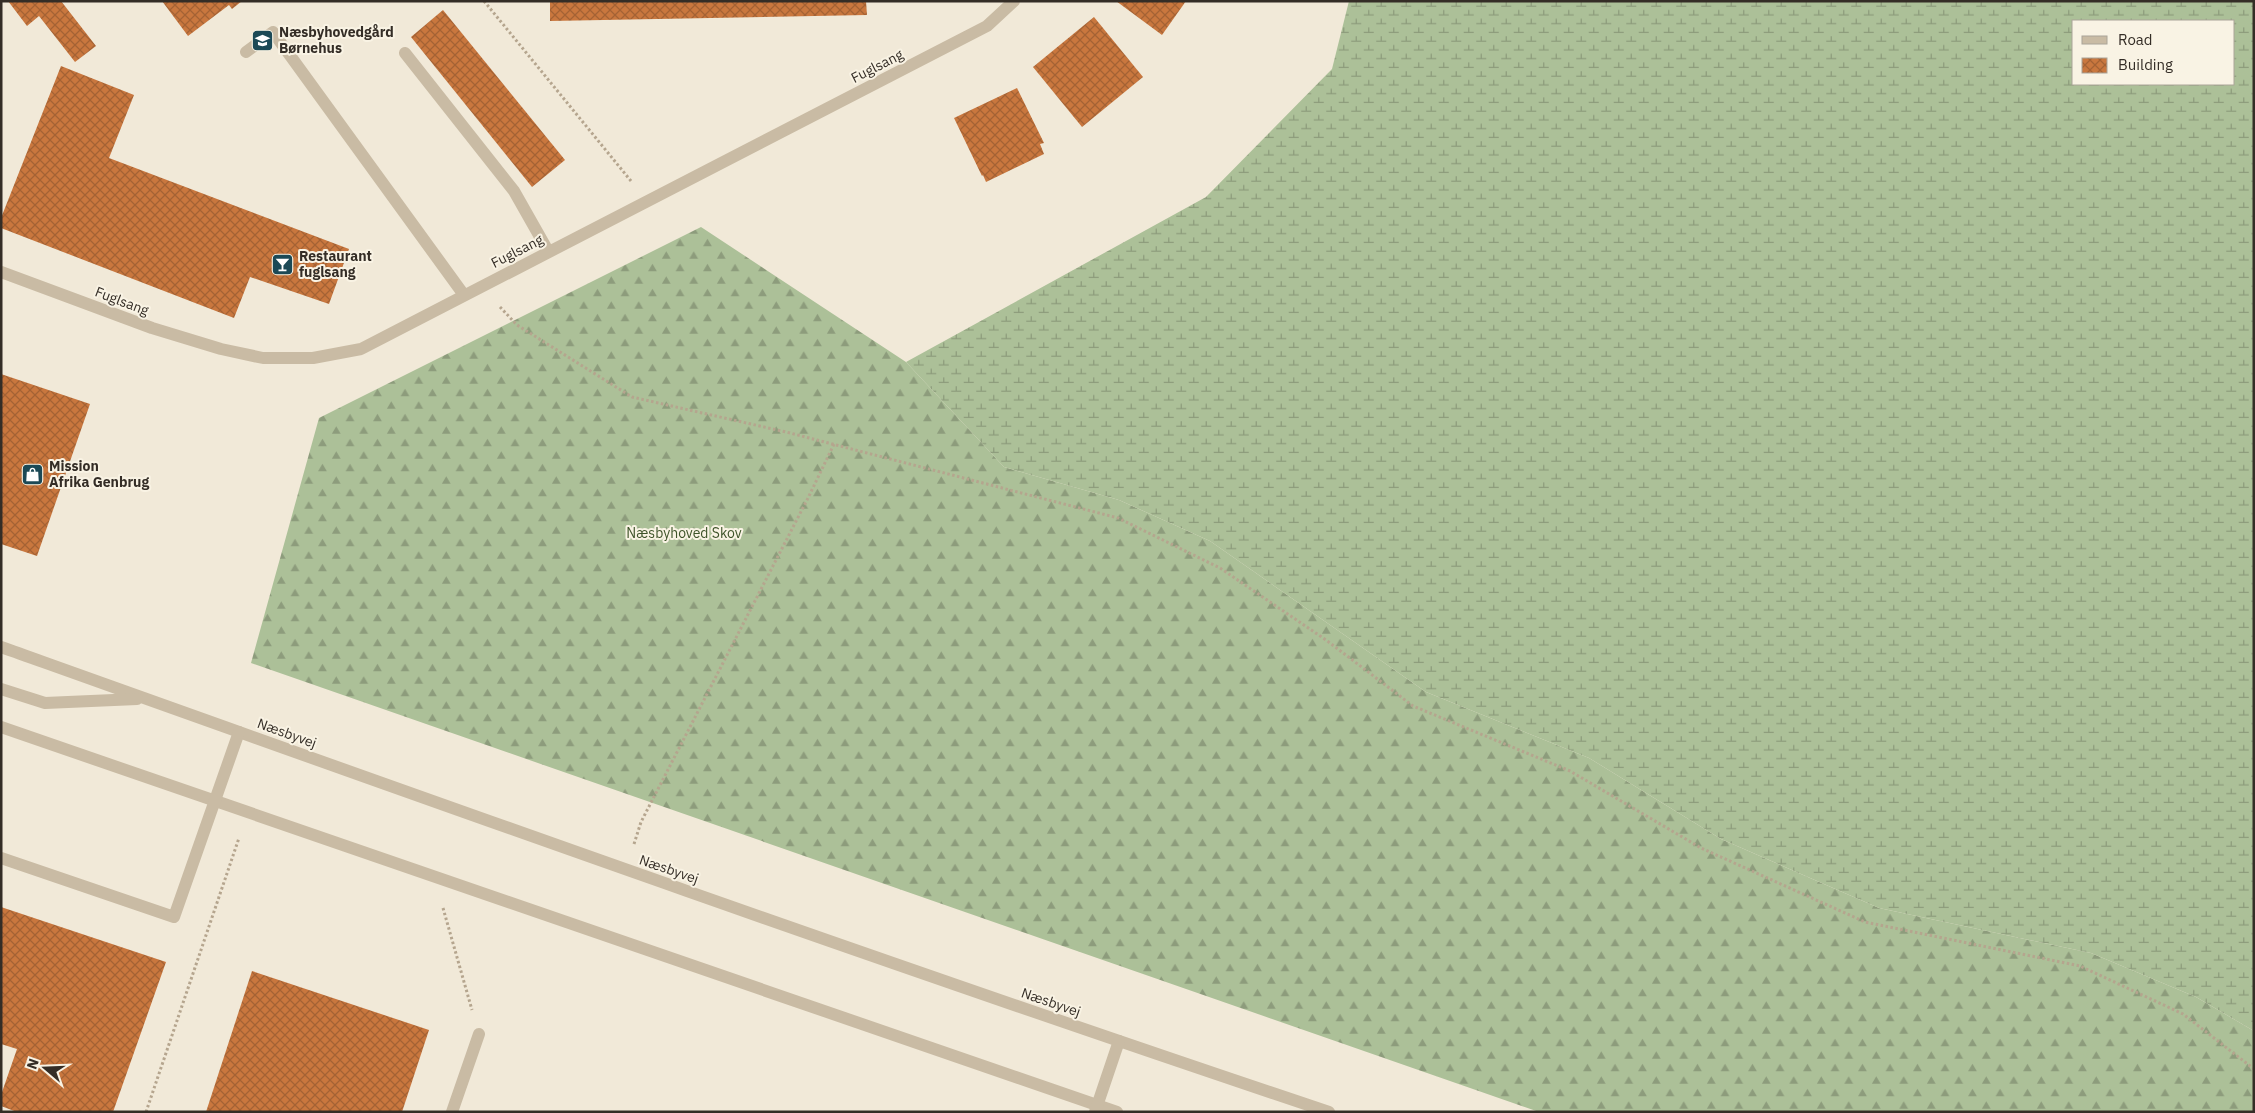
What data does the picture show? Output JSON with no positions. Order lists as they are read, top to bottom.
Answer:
{
  "streets": {
    "street": ["Fuglsang", "Næsbyvej"]
  },
  "parks": ["Næsbyhoved Skov"],
  "places": {
    "school or university": ["Næsbyhovedgård Børnehus"],
    "bar": ["Restaurant fuglsang"],
    "shop": ["Mission Afrika Genbrug"]
  },
  "legend": ["Road", "Building"],
  "north": "left"
}
